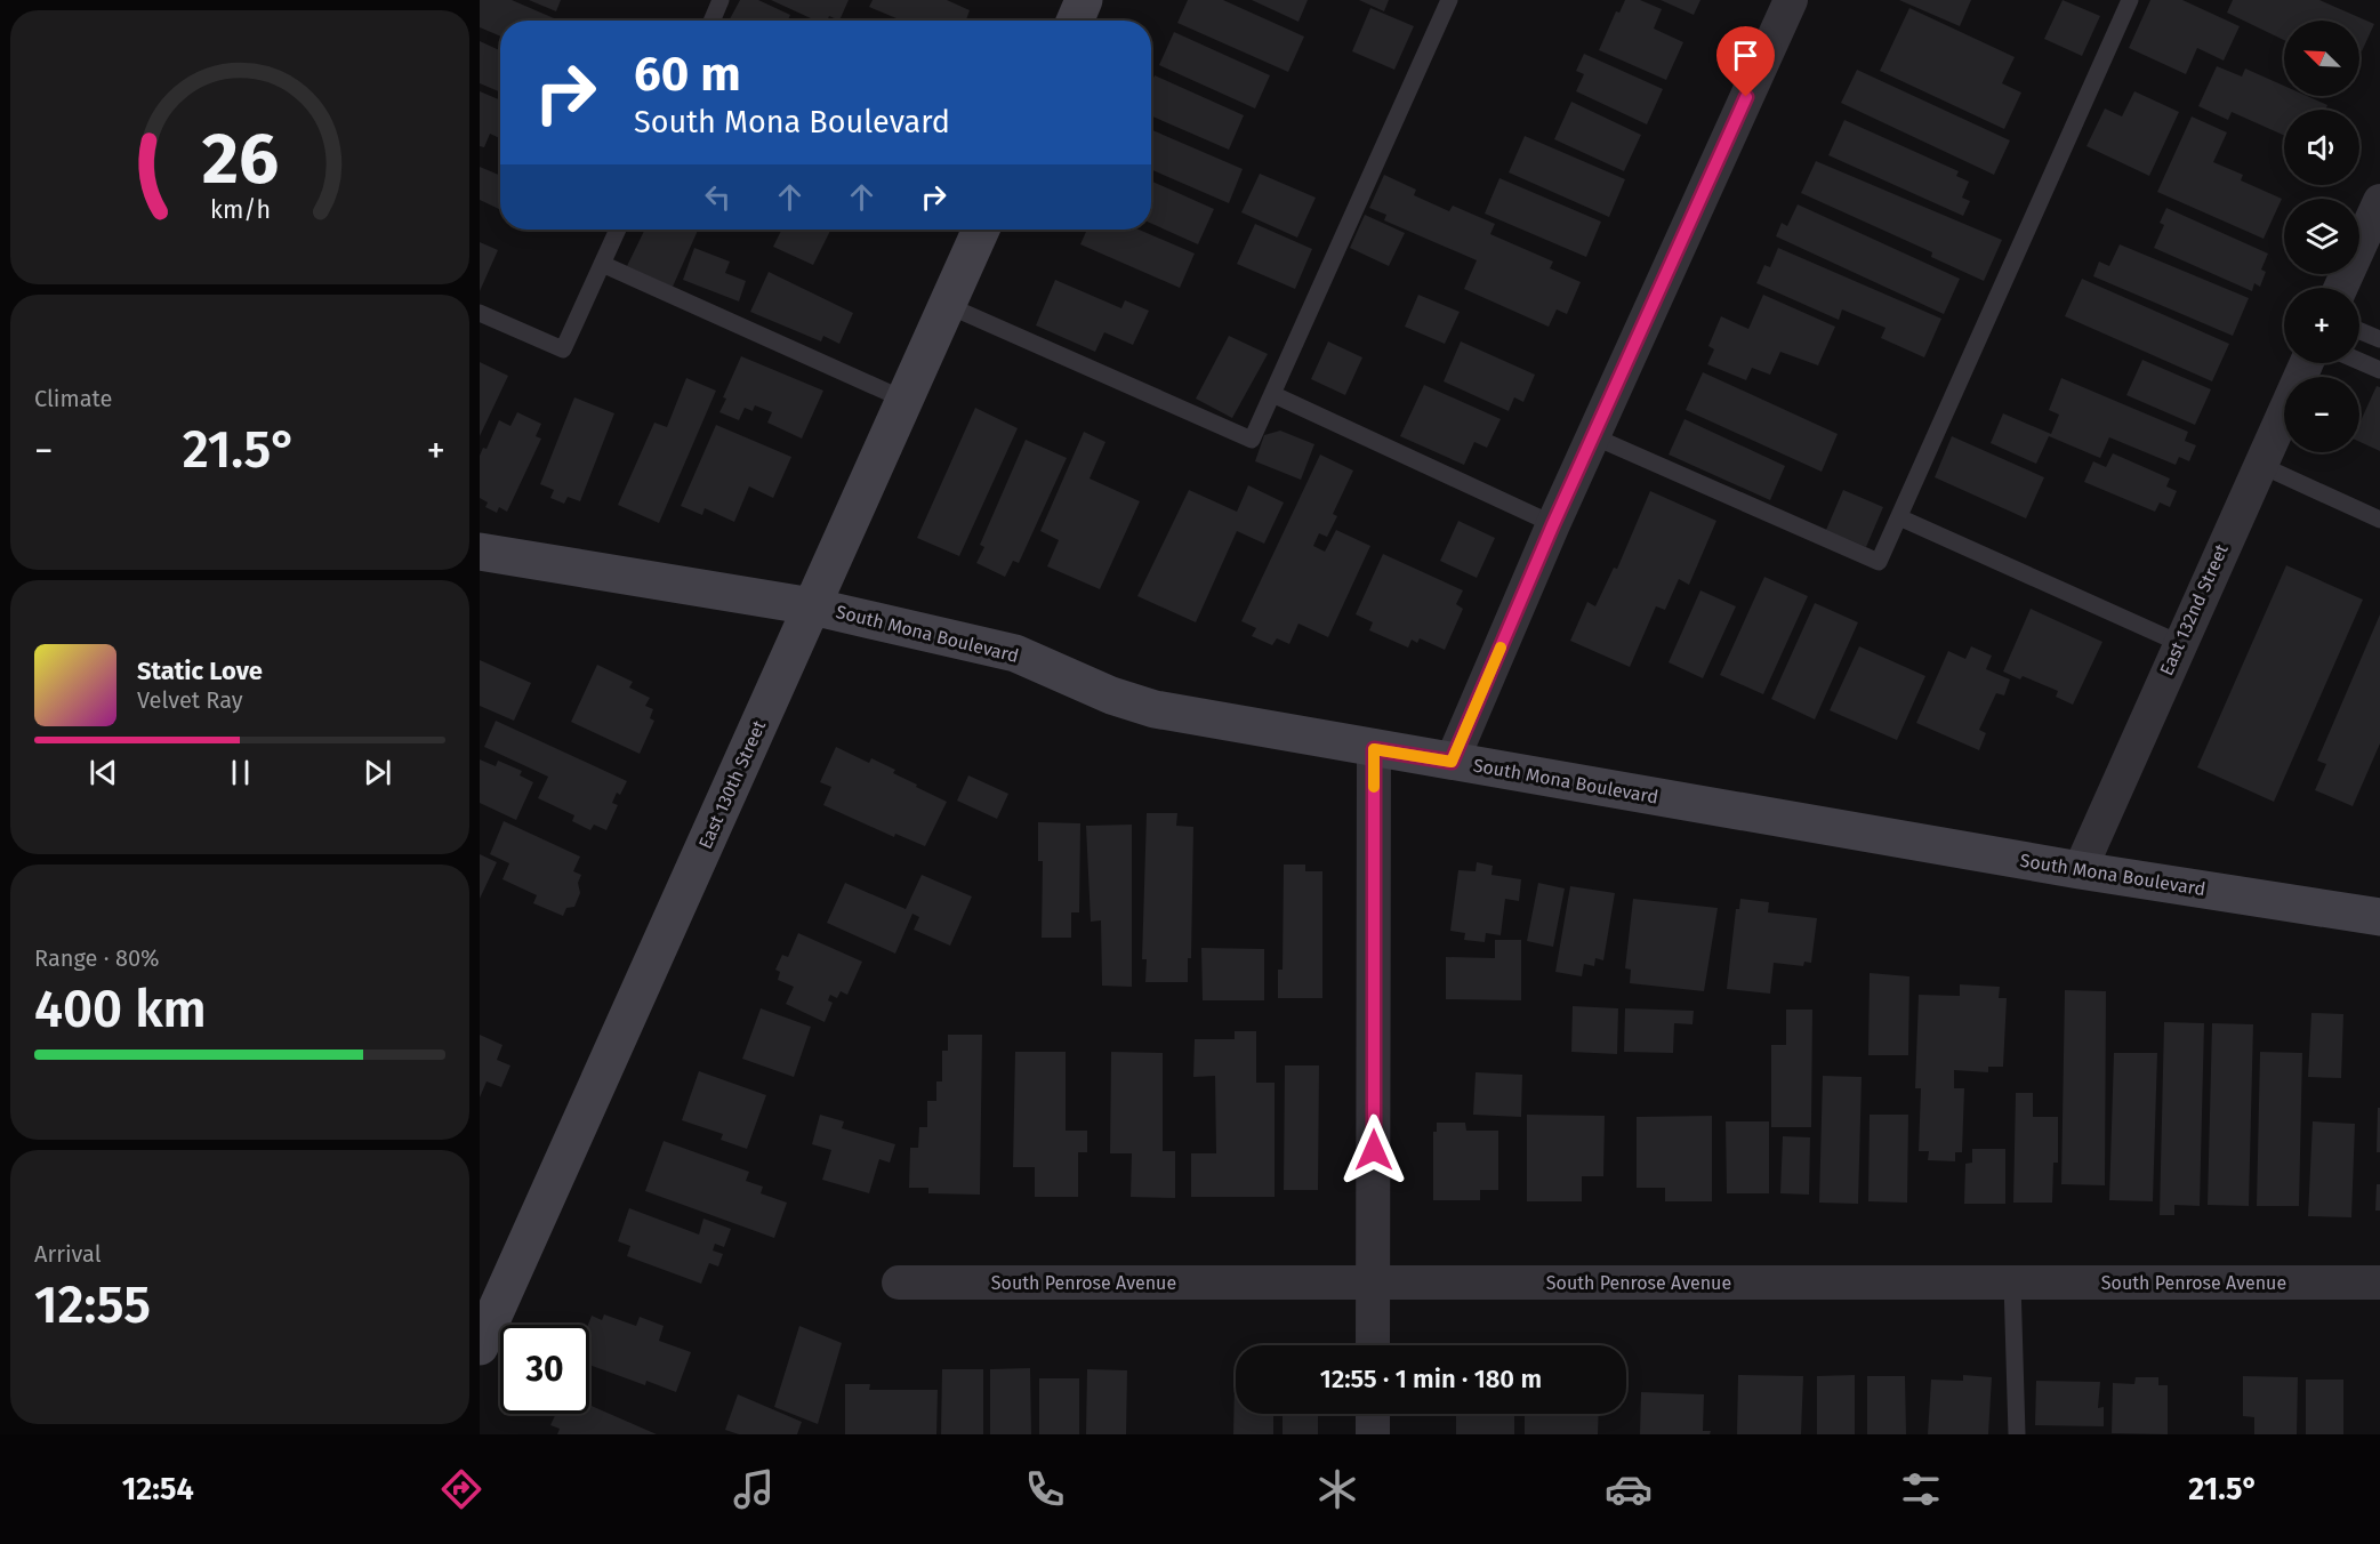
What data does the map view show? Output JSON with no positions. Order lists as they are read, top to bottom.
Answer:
{
  "streets": {
    "street": [
      "East 132nd Street",
      "South Mona Boulevard",
      "East 130th Street",
      "South Penrose Avenue"
    ]
  },
  "crossings": [
    ["East 132nd Street", "South Mona Boulevard"],
    ["South Mona Boulevard", "East 130th Street"]
  ],
  "north": "top left",
  "page": {
    "map_buttons": ["+", "−"],
    "turn": ["60 m", "South Mona Boulevard"],
    "tile": [
      "Climate",
      ["Range · 80%", "400 km"],
      ["Arrival", "12:55"]
    ],
    "heat": ["−", "21.5°", "+"],
    "song": ["Static Love", "Velvet Ray"],
    "limit": "30",
    "trip": "12:55 · 1 min · 180 m",
    "tabs": ["12:54", "21.5°"],
    "gauge": ["26", "km/h"]
  }
}
